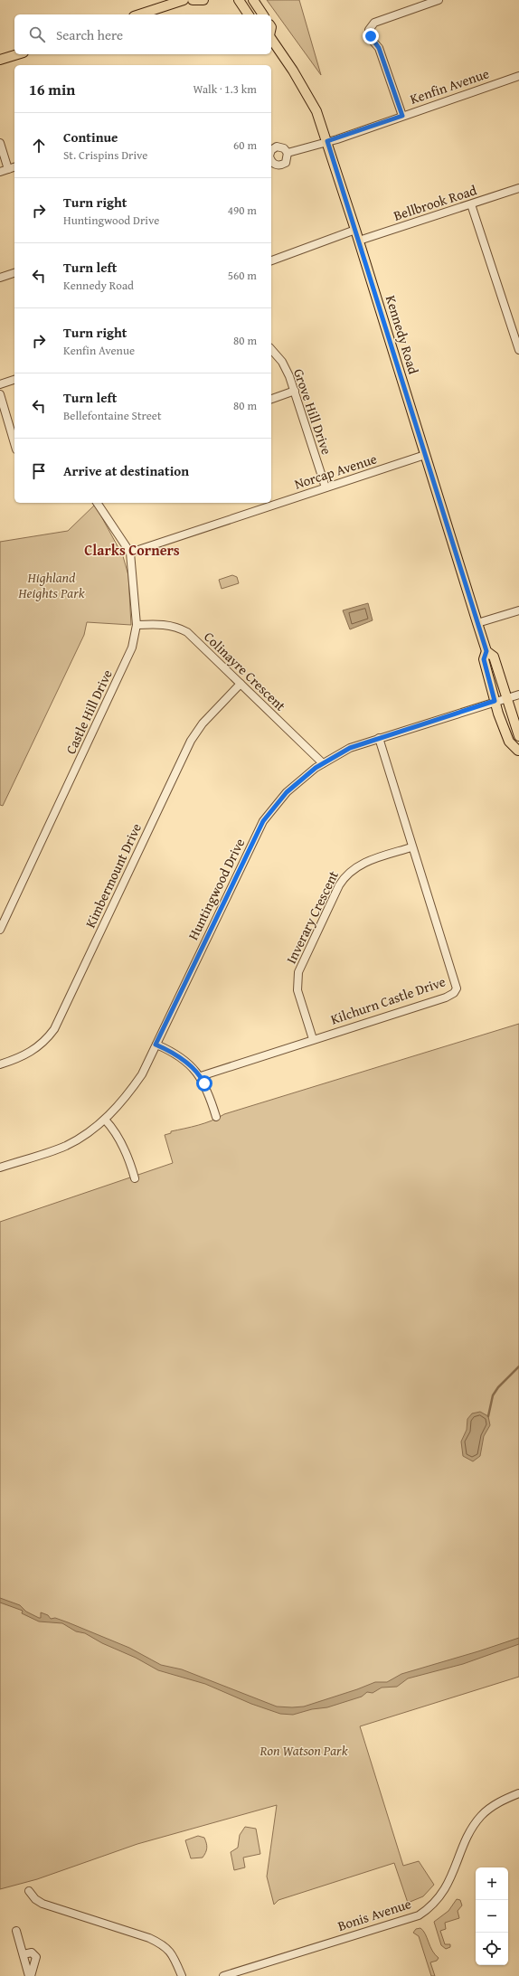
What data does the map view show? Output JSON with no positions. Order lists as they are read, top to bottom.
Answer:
{
  "streets": {
    "main road": ["Kennedy Road"],
    "street": [
      "Kenfin Avenue",
      "Bellbrook Road",
      "Grove Hill Drive",
      "Norcap Avenue",
      "Colinayre Crescent",
      "Castle Hill Drive",
      "Kimbermount Drive",
      "Huntingwood Drive",
      "Inverary Crescent",
      "Kilchurn Castle Drive",
      "Bonis Avenue"
    ]
  },
  "crossings": [
    ["Kenfin Avenue", "Kennedy Road"],
    ["Bellbrook Road", "Kennedy Road"],
    ["Kennedy Road", "Norcap Avenue"],
    ["Kennedy Road", "Huntingwood Drive"],
    ["Grove Hill Drive", "Norcap Avenue"],
    ["Norcap Avenue", "Castle Hill Drive"],
    ["Colinayre Crescent", "Castle Hill Drive"],
    ["Colinayre Crescent", "Kimbermount Drive"],
    ["Colinayre Crescent", "Huntingwood Drive"],
    ["Huntingwood Drive", "Kilchurn Castle Drive"],
    ["Inverary Crescent", "Kilchurn Castle Drive"]
  ],
  "districts": ["Clarks Corners"],
  "parks": ["Highland Heights Park", "Ron Watson Park"],
  "page": {
    "search": "Search here",
    "heading": ["16 min", "Walk · 1.3 km"],
    "list": [
      ["Continue", "St. Crispins Drive", "60 m"],
      ["Turn right", "Huntingwood Drive", "490 m"],
      ["Turn left", "Kennedy Road", "560 m"],
      ["Turn right", "Kenfin Avenue", "80 m"],
      ["Turn left", "Bellefontaine Street", "80 m"],
      "Arrive at destination"
    ],
    "map_buttons": ["+", "−"]
  }
}
